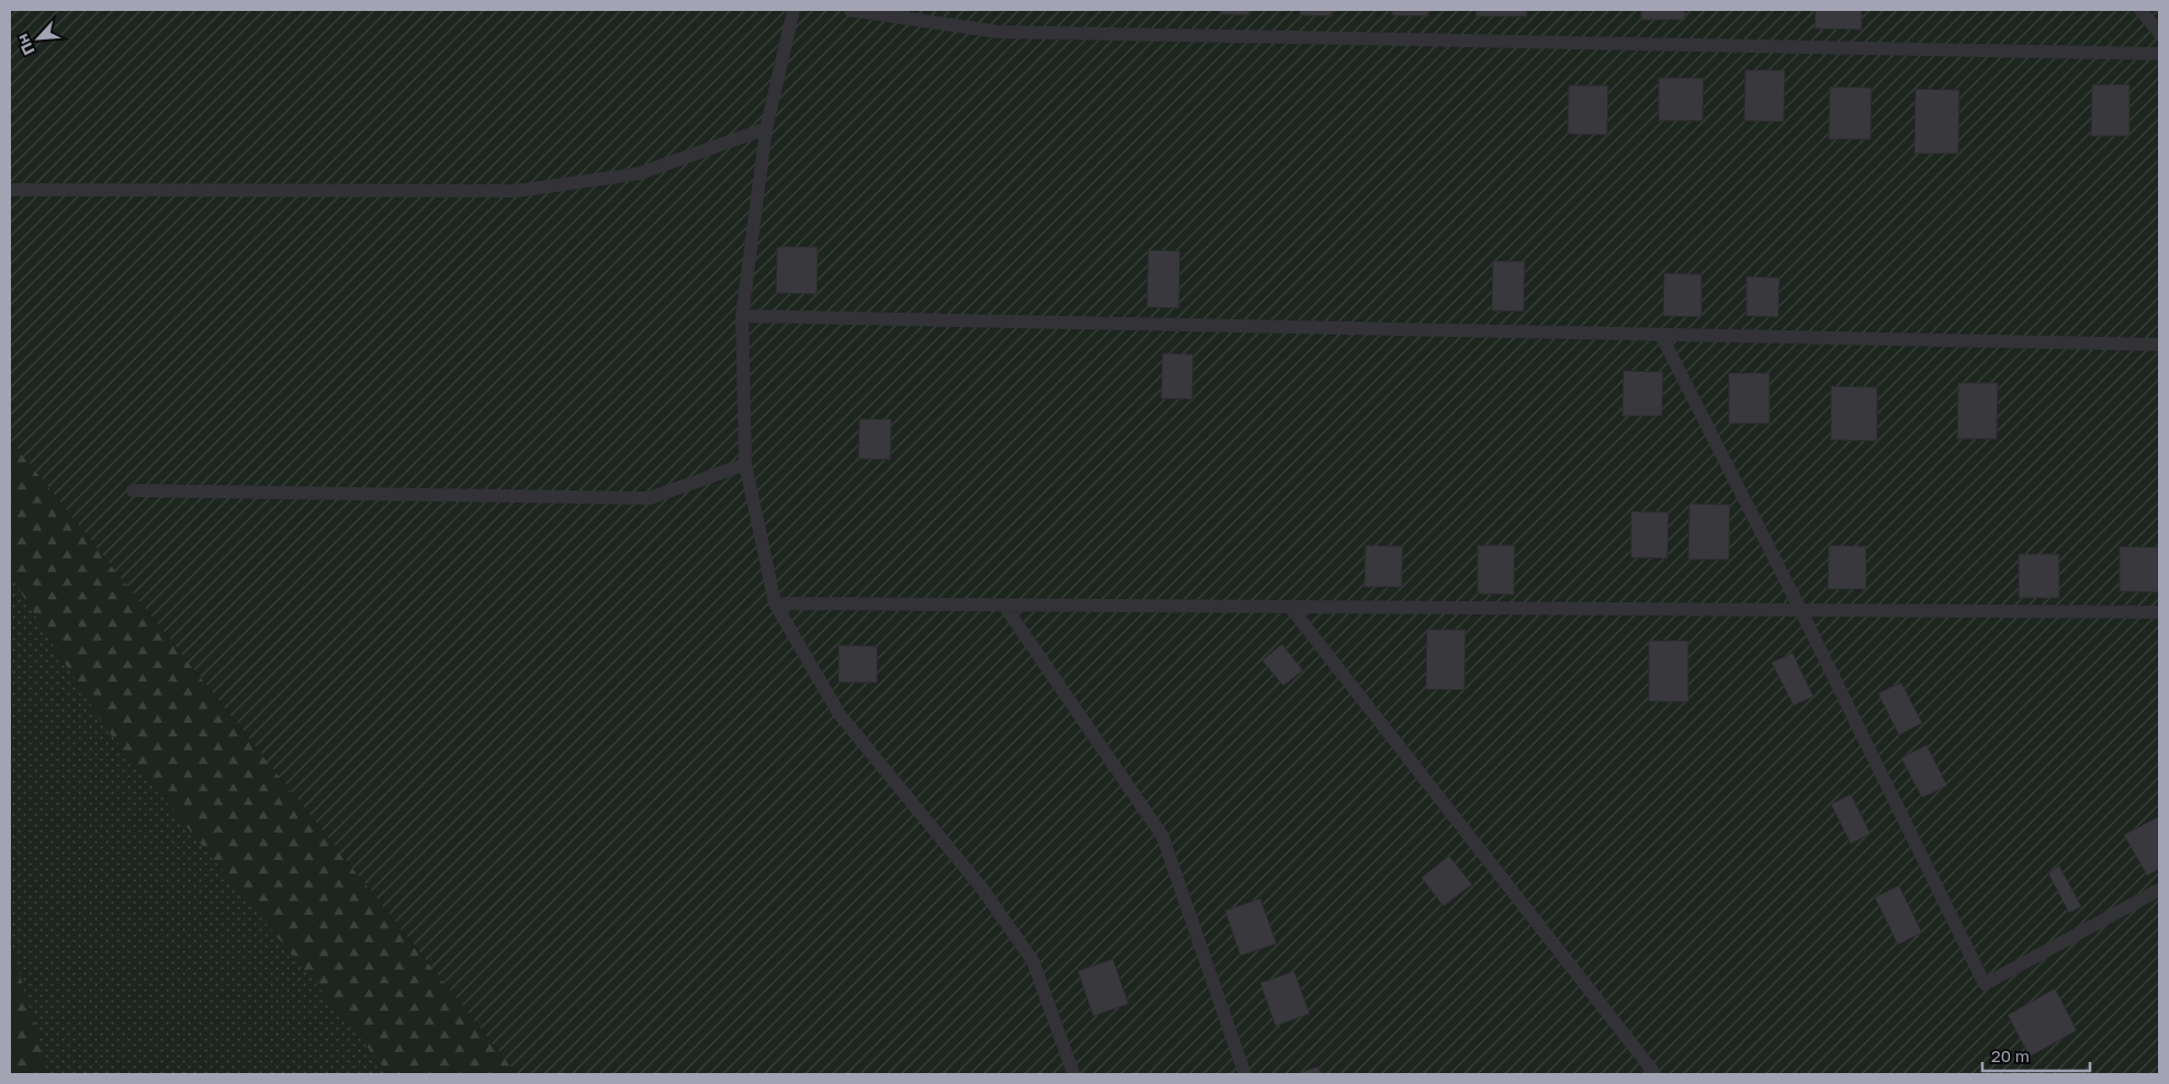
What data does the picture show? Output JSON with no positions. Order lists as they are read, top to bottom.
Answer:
{
  "scale_bar": "20 m",
  "north": "bottom left"
}
